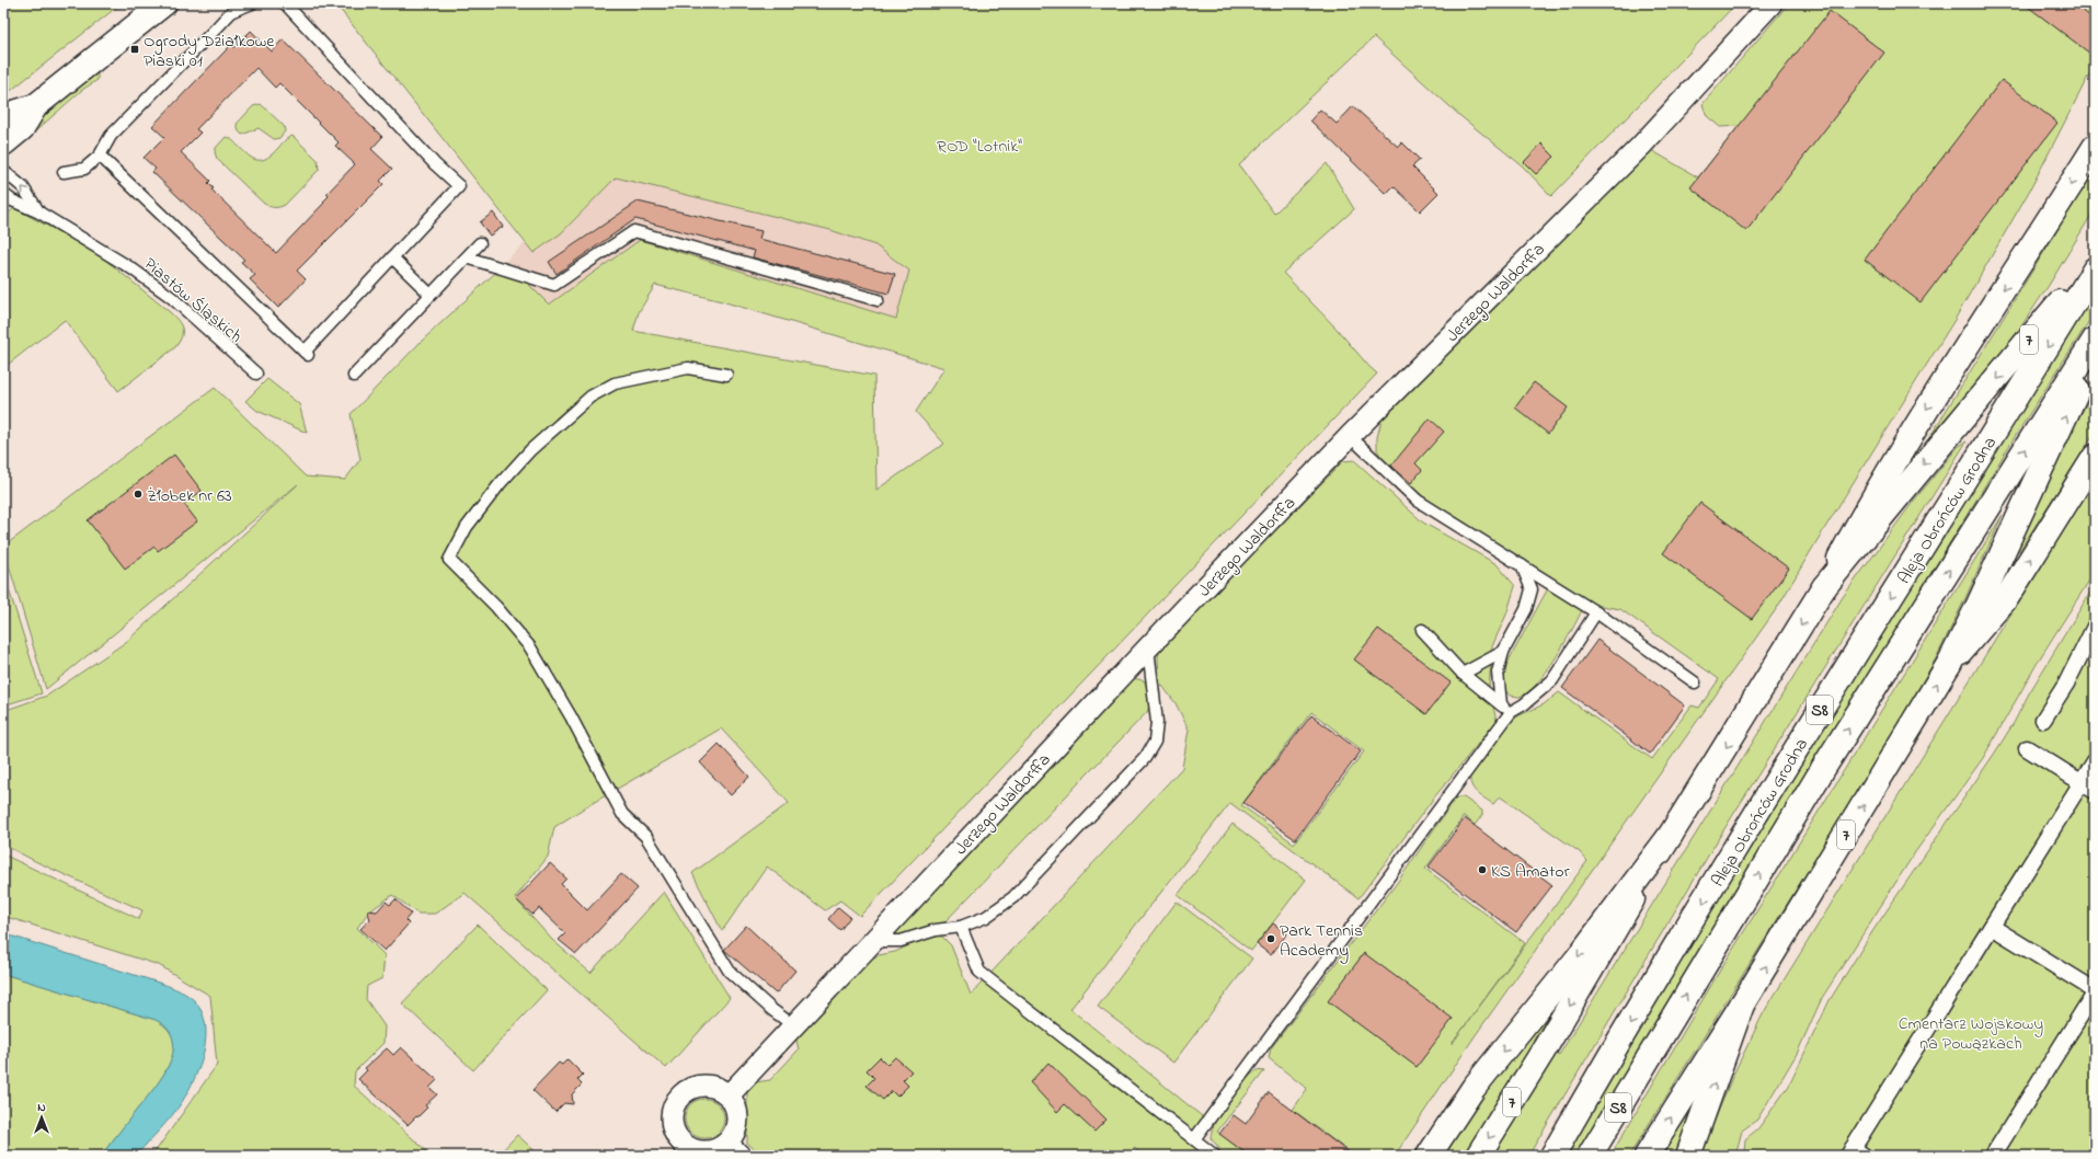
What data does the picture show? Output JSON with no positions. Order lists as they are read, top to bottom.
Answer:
{
  "streets": {
    "main road": ["7", "Aleja Obrońców Grodna", "S8"],
    "street": ["Jerzego Waldorffa"],
    "lane": ["Piastów Śląskich"]
  },
  "crossings": [
    ["7", "Aleja Obrońców Grodna"]
  ],
  "parks": ["ROD \"Lotnik\"", "Cmentarz Wojskowy na Powązkach"],
  "places": {
    "transit": ["Ogrody Działkowe Piaski 01"],
    "other": ["Żłobek nr 63", "KS Amator", "Park Tennis Academy"]
  },
  "north": "top"
}
